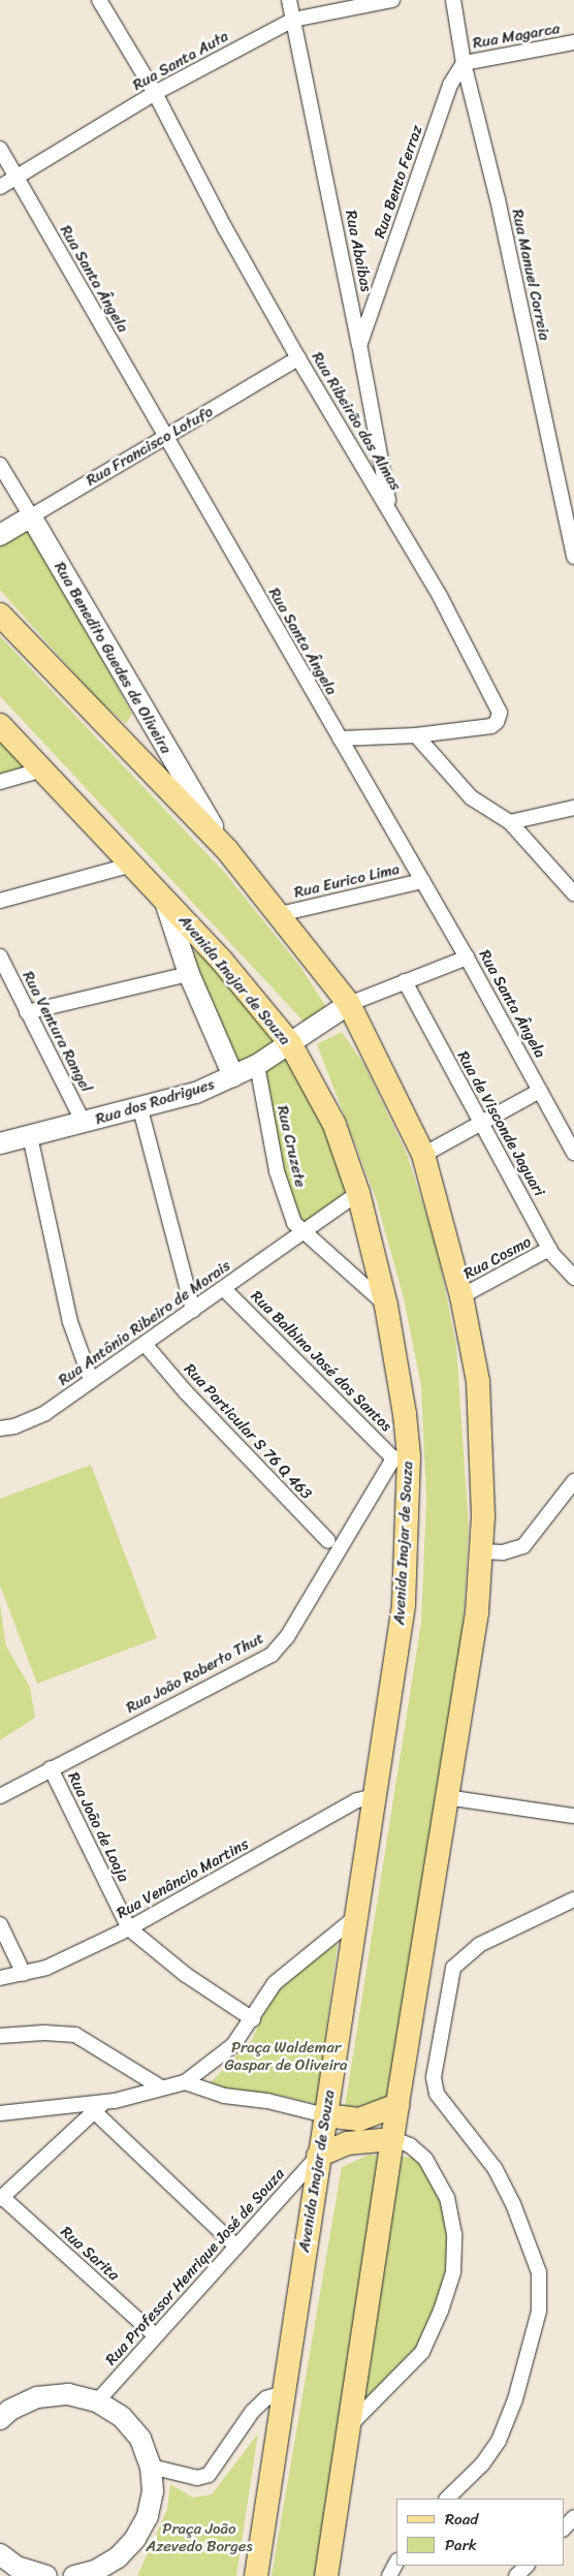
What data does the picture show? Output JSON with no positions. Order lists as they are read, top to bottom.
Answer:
{
  "streets": {
    "main road": ["Avenida Inajar de Souza"],
    "street": [
      "Rua Magarca",
      "Rua Santa Auta",
      "Rua Bento Ferraz",
      "Rua Abaibas",
      "Rua Manuel Correia",
      "Rua Santa Ângela",
      "Rua Ribeirão das Almas",
      "Rua Francisco Lotufo",
      "Rua Benedito Guedes de Oliveira",
      "Rua Eurico Lima",
      "Rua Ventura Rangel",
      "Rua dos Rodrigues",
      "Rua de Visconde Jaguari",
      "Rua Cruzete",
      "Rua Cosmo",
      "Rua Antônio Ribeiro de Morais",
      "Rua Balbino José dos Santos",
      "Rua Particular S 76 Q 463",
      "Rua João Roberto Thut",
      "Rua João de Loaja",
      "Rua Venâncio Martins",
      "Rua Sarita",
      "Rua Professor Henrique José de Souza"
    ]
  },
  "crossings": [
    ["Rua Magarca", "Rua Bento Ferraz"],
    ["Rua Magarca", "Rua Manuel Correia"],
    ["Rua Santa Auta", "Rua Abaibas"],
    ["Rua Santa Auta", "Rua Santa Ângela"],
    ["Rua Santa Auta", "Rua Ribeirão das Almas"],
    ["Rua Bento Ferraz", "Rua Abaibas"],
    ["Rua Bento Ferraz", "Rua Manuel Correia"],
    ["Rua Abaibas", "Rua Ribeirão das Almas"],
    ["Rua Santa Ângela", "Rua Ribeirão das Almas"],
    ["Rua Santa Ângela", "Rua Francisco Lotufo"],
    ["Rua Santa Ângela", "Rua Eurico Lima"],
    ["Rua Santa Ângela", "Rua dos Rodrigues"],
    ["Rua Ribeirão das Almas", "Rua Francisco Lotufo"],
    ["Rua Francisco Lotufo", "Rua Benedito Guedes de Oliveira"],
    ["Avenida Inajar de Souza", "Rua dos Rodrigues"],
    ["Avenida Inajar de Souza", "Rua Antônio Ribeiro de Morais"],
    ["Avenida Inajar de Souza", "Rua Balbino José dos Santos"],
    ["Avenida Inajar de Souza", "Rua João Roberto Thut"],
    ["Avenida Inajar de Souza", "Rua Venâncio Martins"],
    ["Avenida Inajar de Souza", "Rua Professor Henrique José de Souza"],
    ["Rua Ventura Rangel", "Rua dos Rodrigues"],
    ["Rua dos Rodrigues", "Rua de Visconde Jaguari"],
    ["Rua dos Rodrigues", "Rua Cruzete"],
    ["Rua de Visconde Jaguari", "Rua Cosmo"],
    ["Rua Cruzete", "Rua Antônio Ribeiro de Morais"],
    ["Rua Antônio Ribeiro de Morais", "Rua Balbino José dos Santos"],
    ["Rua Antônio Ribeiro de Morais", "Rua Particular S 76 Q 463"],
    ["Rua Balbino José dos Santos", "Rua João Roberto Thut"],
    ["Rua João Roberto Thut", "Rua João de Loaja"],
    ["Rua João de Loaja", "Rua Venâncio Martins"],
    ["Rua Sarita", "Rua Professor Henrique José de Souza"]
  ],
  "parks": ["Praça Waldemar Gaspar de Oliveira", "Praça João Azevedo Borges"],
  "legend": ["Road", "Park"]
}
